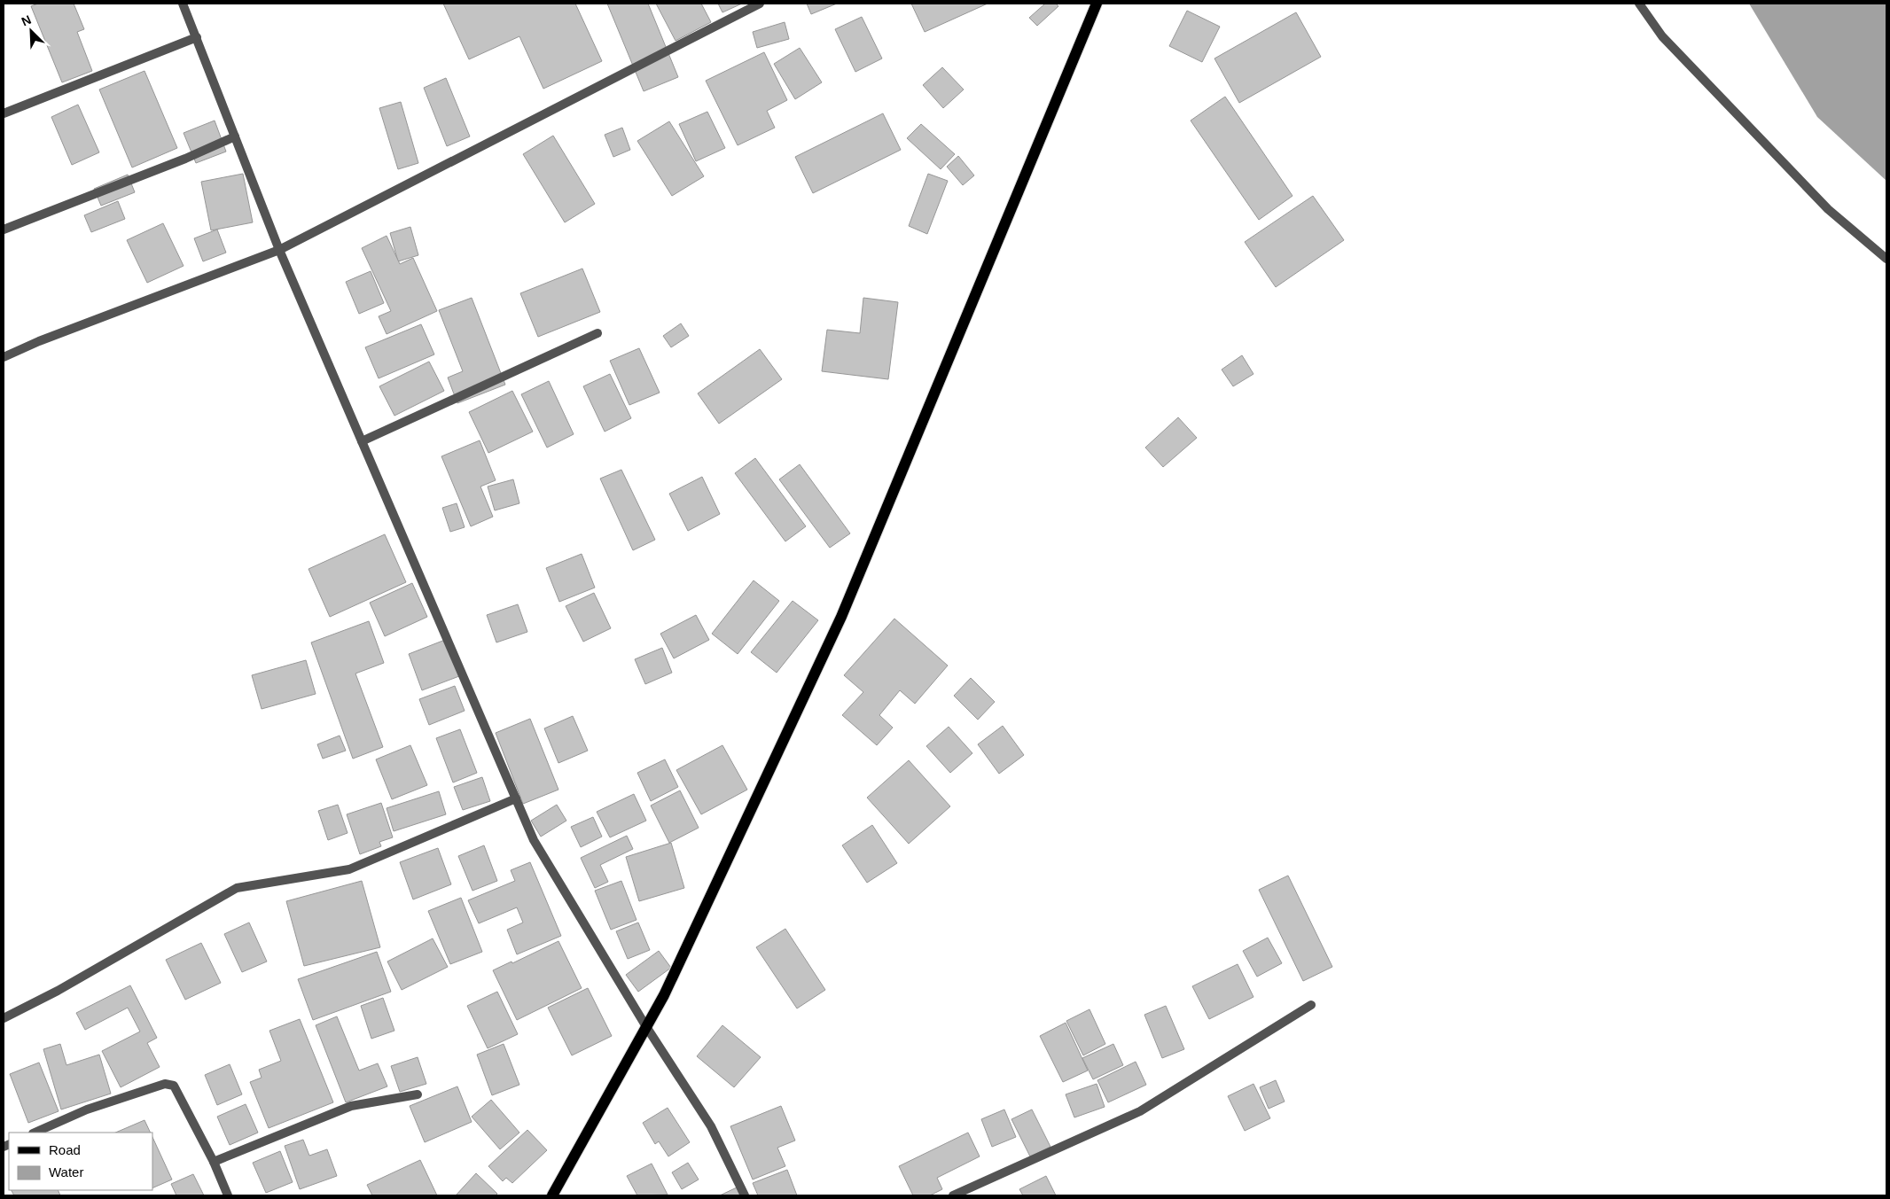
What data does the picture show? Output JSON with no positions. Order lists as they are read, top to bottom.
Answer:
{
  "legend": ["Road", "Water"],
  "north": "top left"
}
